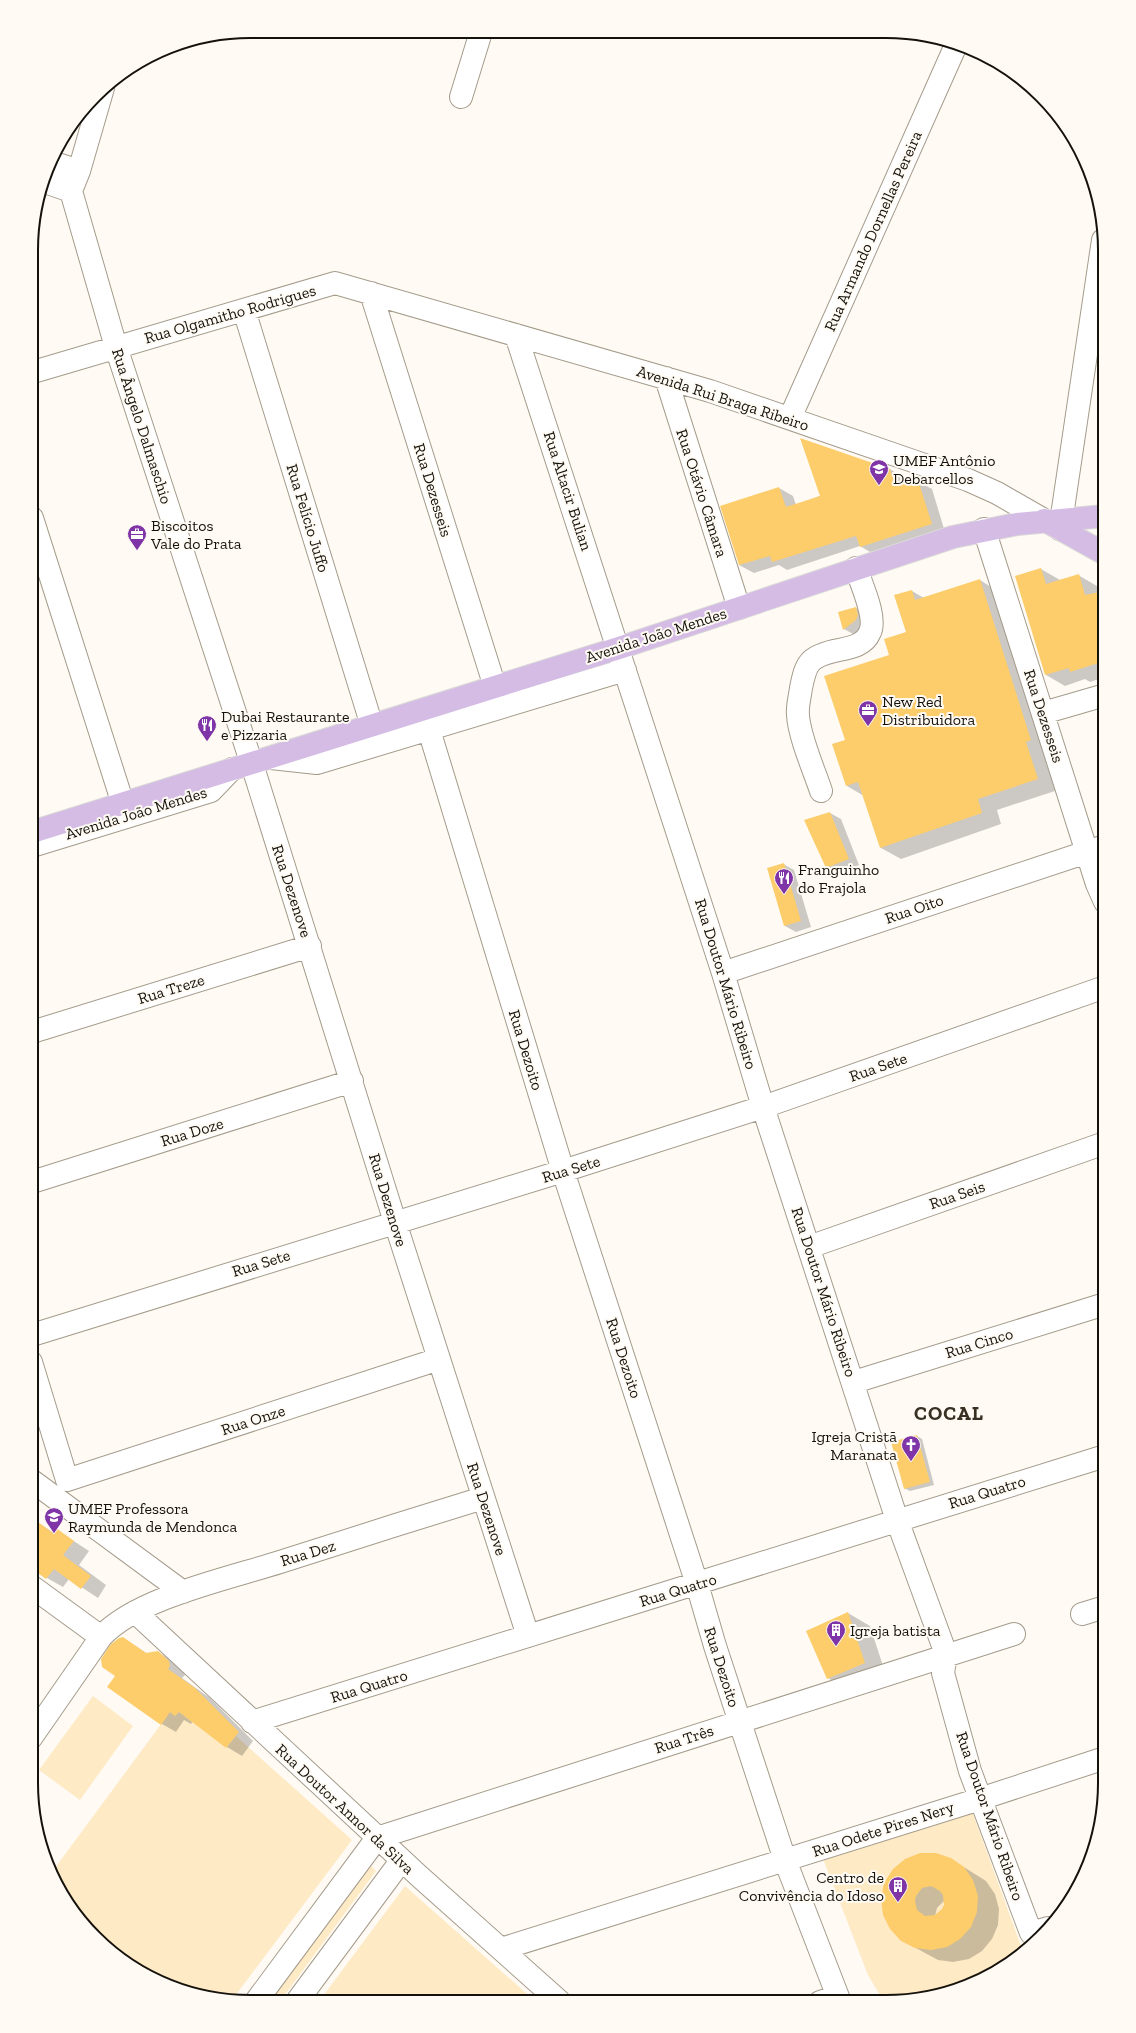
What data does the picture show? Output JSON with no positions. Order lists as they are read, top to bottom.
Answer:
{
  "streets": {
    "main road": ["Avenida João Mendes"],
    "street": [
      "Rua Armando Dornellas Pereira",
      "Rua Olgamitho Rodrigues",
      "Avenida Rui Braga Ribeiro",
      "Rua Ângelo Dalmaschio",
      "Rua Dezesseis",
      "Rua Altacir Bulian",
      "Rua Otávio Câmara",
      "Rua Felício Juffo",
      "Rua Dezenove",
      "Rua Oito",
      "Rua Doutor Mário Ribeiro",
      "Rua Treze",
      "Rua Dezoito",
      "Rua Sete",
      "Rua Doze",
      "Rua Seis",
      "Rua Cinco",
      "Rua Onze",
      "Rua Quatro",
      "Rua Dez",
      "Rua Três",
      "Rua Doutor Annor da Silva",
      "Rua Odete Pires Nery"
    ]
  },
  "crossings": [
    ["Rua Armando Dornellas Pereira", "Avenida Rui Braga Ribeiro"],
    ["Rua Olgamitho Rodrigues", "Avenida Rui Braga Ribeiro"],
    ["Rua Olgamitho Rodrigues", "Rua Ângelo Dalmaschio"],
    ["Rua Olgamitho Rodrigues", "Rua Felício Juffo"],
    ["Avenida Rui Braga Ribeiro", "Rua Dezesseis"],
    ["Avenida Rui Braga Ribeiro", "Rua Altacir Bulian"],
    ["Avenida Rui Braga Ribeiro", "Rua Otávio Câmara"],
    ["Avenida Rui Braga Ribeiro", "Avenida João Mendes"],
    ["Rua Ângelo Dalmaschio", "Avenida João Mendes"],
    ["Rua Ângelo Dalmaschio", "Rua Dezenove"],
    ["Rua Dezesseis", "Avenida João Mendes"],
    ["Rua Dezesseis", "Rua Oito"],
    ["Rua Altacir Bulian", "Avenida João Mendes"],
    ["Rua Altacir Bulian", "Rua Doutor Mário Ribeiro"],
    ["Rua Otávio Câmara", "Avenida João Mendes"],
    ["Rua Felício Juffo", "Avenida João Mendes"],
    ["Avenida João Mendes", "Rua Dezenove"],
    ["Avenida João Mendes", "Rua Doutor Mário Ribeiro"],
    ["Avenida João Mendes", "Rua Dezoito"],
    ["Rua Dezenove", "Rua Treze"],
    ["Rua Dezenove", "Rua Sete"],
    ["Rua Dezenove", "Rua Doze"],
    ["Rua Dezenove", "Rua Onze"],
    ["Rua Dezenove", "Rua Quatro"],
    ["Rua Dezenove", "Rua Dez"],
    ["Rua Oito", "Rua Doutor Mário Ribeiro"],
    ["Rua Doutor Mário Ribeiro", "Rua Sete"],
    ["Rua Doutor Mário Ribeiro", "Rua Seis"],
    ["Rua Doutor Mário Ribeiro", "Rua Cinco"],
    ["Rua Doutor Mário Ribeiro", "Rua Quatro"],
    ["Rua Doutor Mário Ribeiro", "Rua Três"],
    ["Rua Doutor Mário Ribeiro", "Rua Odete Pires Nery"],
    ["Rua Dezoito", "Rua Sete"],
    ["Rua Dezoito", "Rua Quatro"],
    ["Rua Dezoito", "Rua Três"],
    ["Rua Dezoito", "Rua Odete Pires Nery"],
    ["Rua Quatro", "Rua Doutor Annor da Silva"],
    ["Rua Dez", "Rua Doutor Annor da Silva"],
    ["Rua Três", "Rua Doutor Annor da Silva"],
    ["Rua Doutor Annor da Silva", "Rua Odete Pires Nery"]
  ],
  "districts": ["COCAL"],
  "places": {
    "school or university": ["UMEF Antônio Debarcellos", "UMEF Professora Raymunda de Mendonca"],
    "office": ["Biscoitos Vale do Prata", "New Red Distribuidora"],
    "restaurant": ["Dubai Restaurante e Pizzaria", "Franguinho do Frajola"],
    "church": ["Igreja Cristã Maranata"],
    "building": ["Igreja batista", "Centro de Convivência do Idoso"]
  }
}
